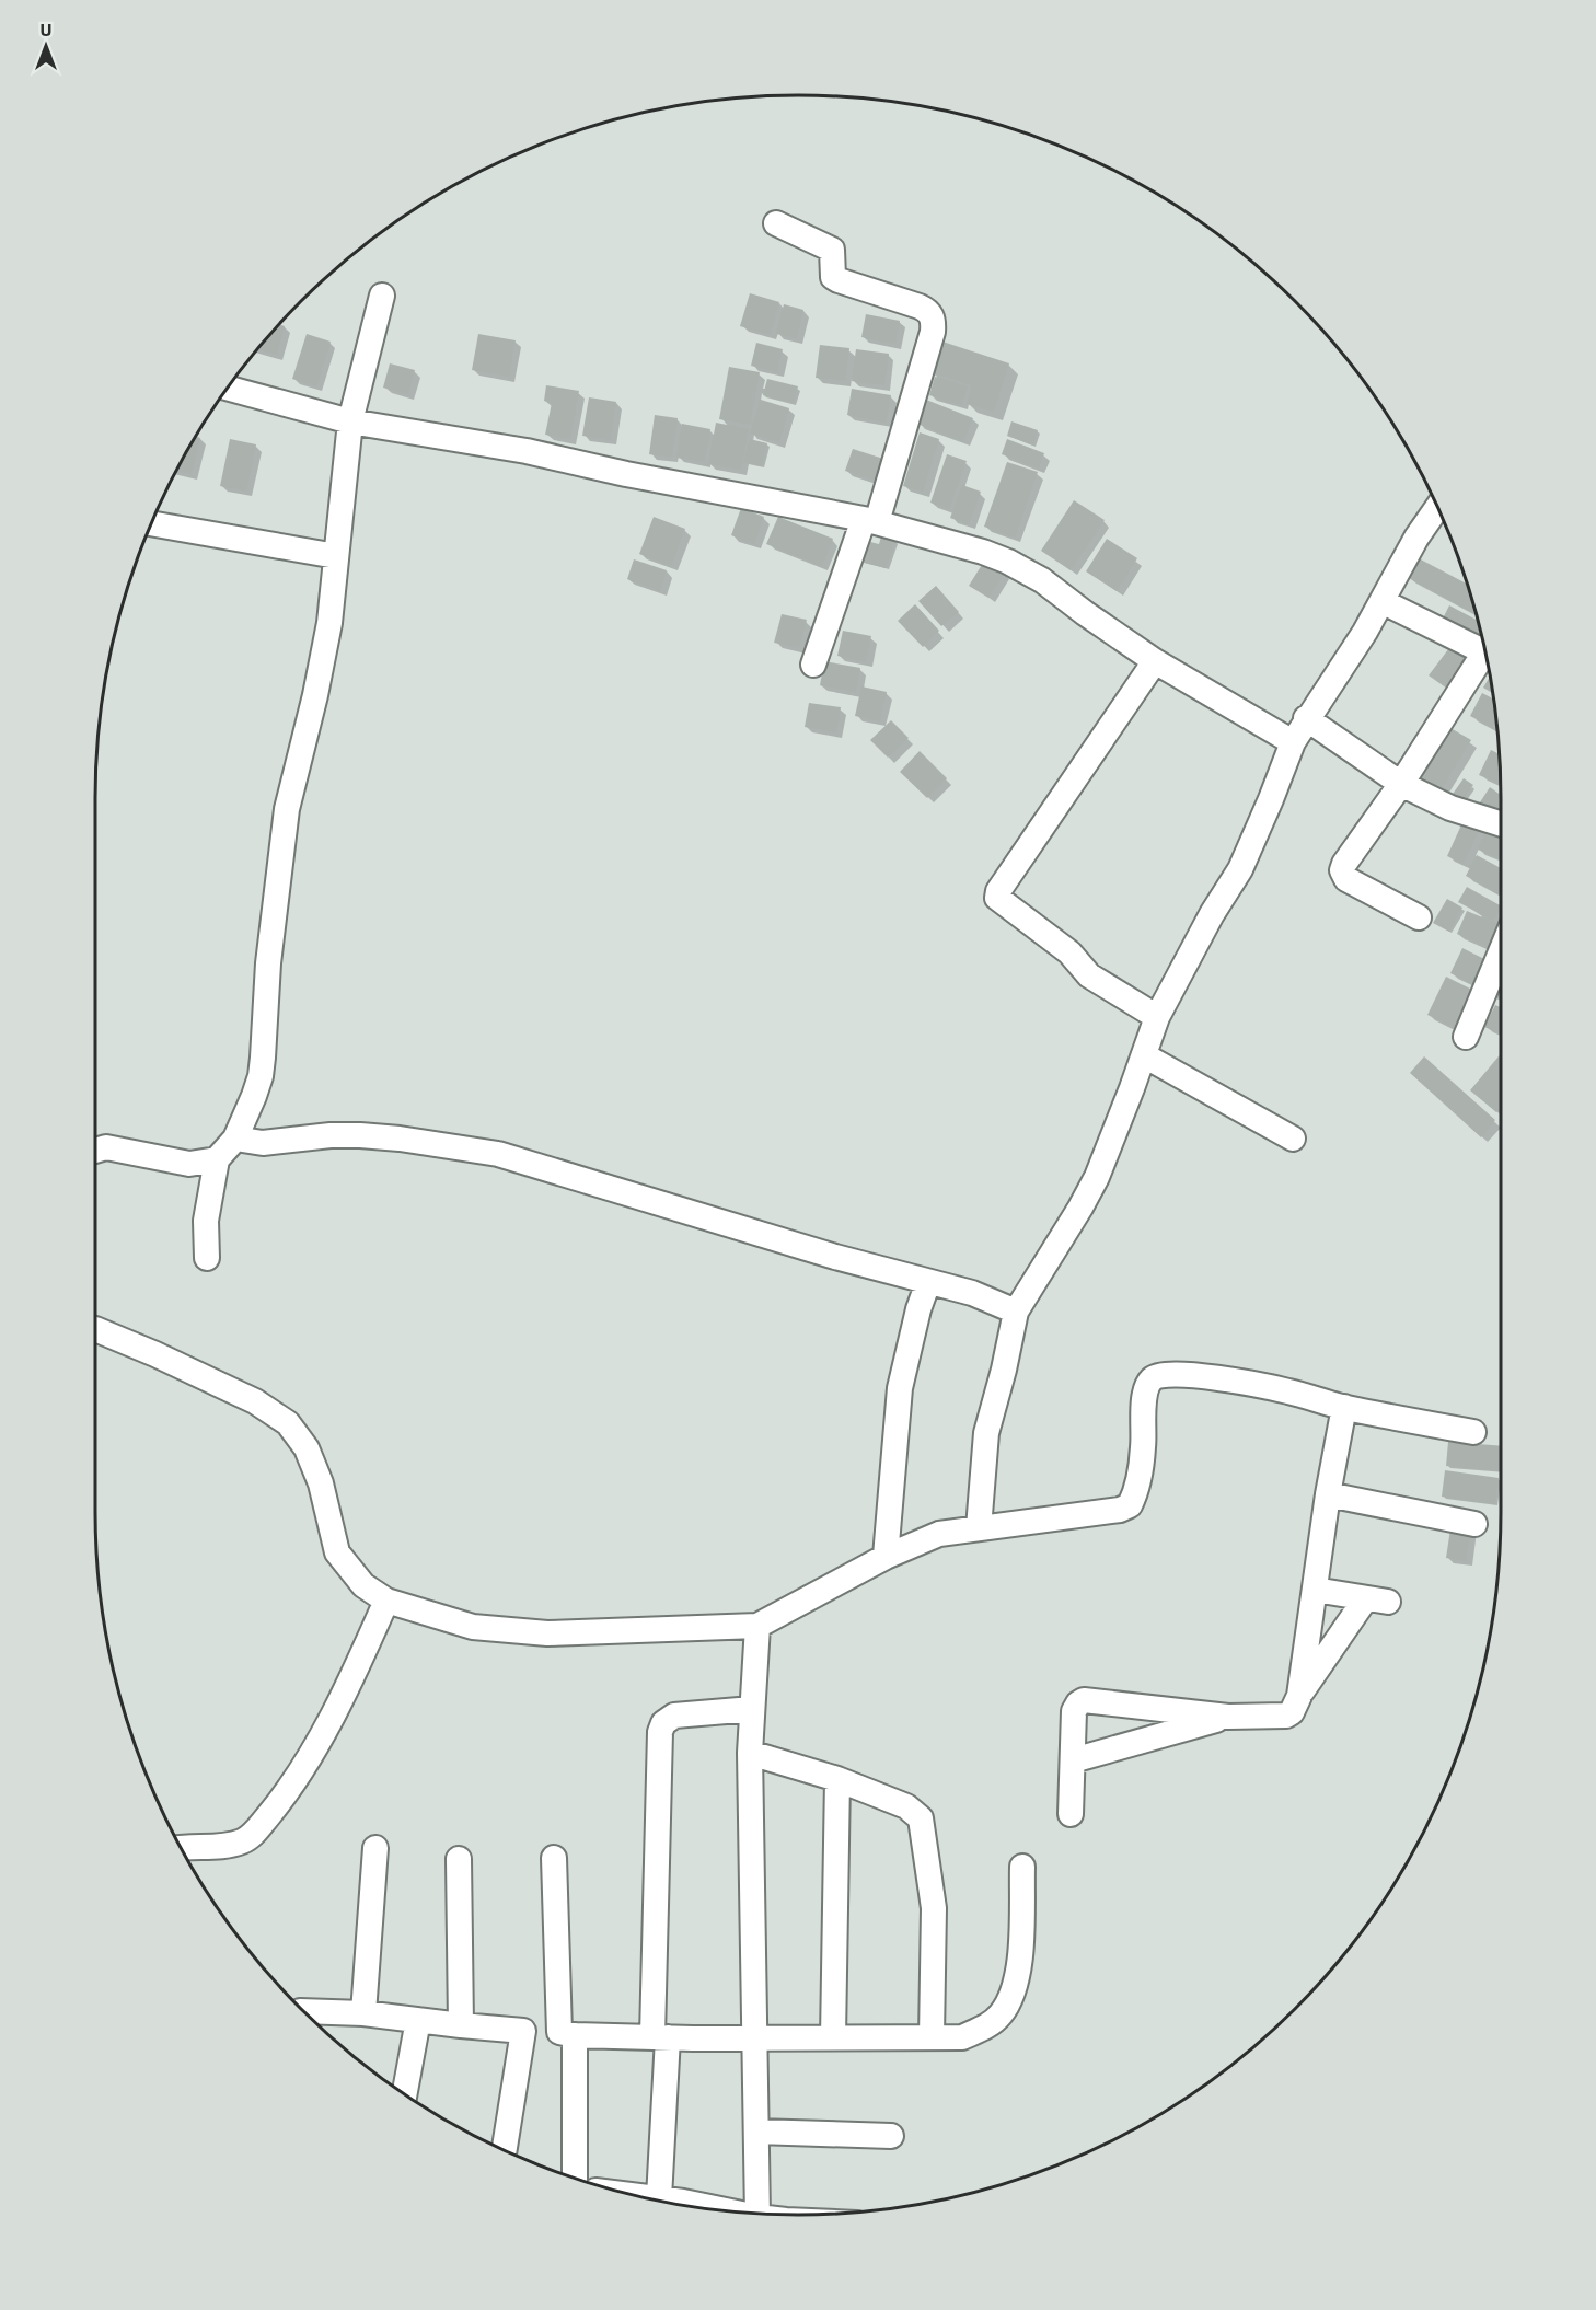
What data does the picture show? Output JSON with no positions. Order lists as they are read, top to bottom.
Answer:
{
  "north": "top"
}
